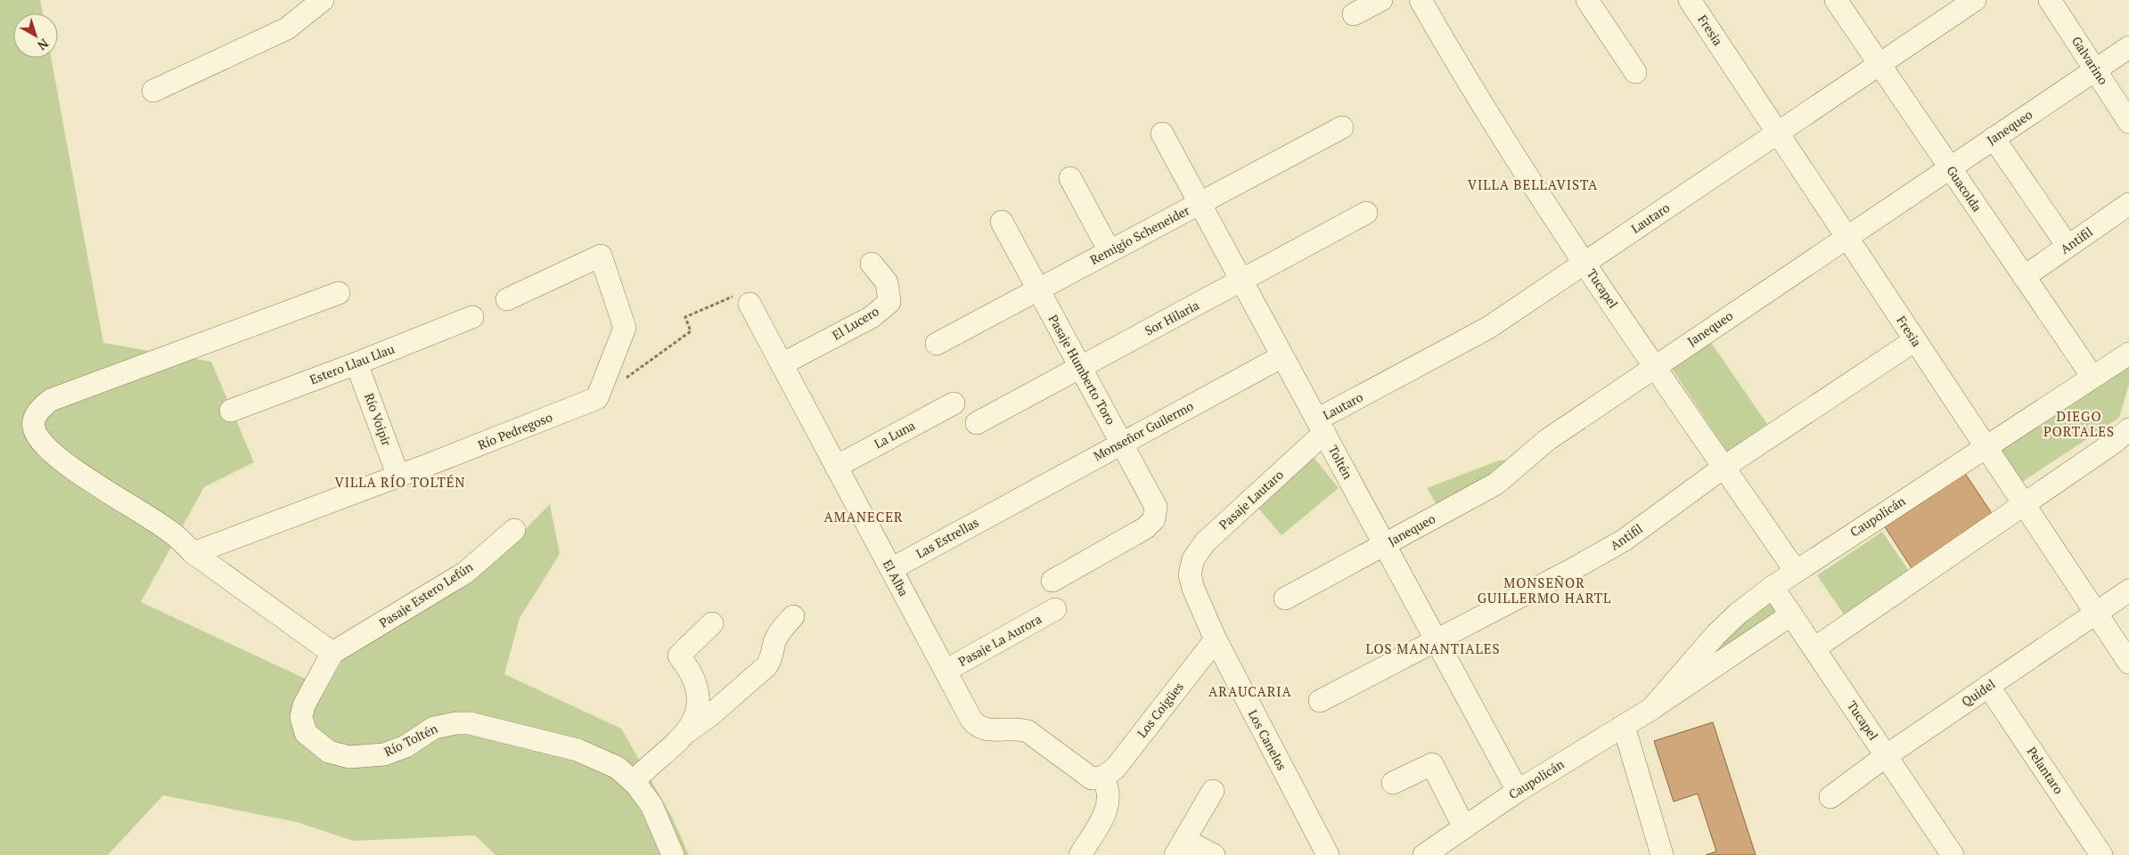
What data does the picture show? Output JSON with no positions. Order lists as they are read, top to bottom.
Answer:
{
  "streets": {
    "street": [
      "Fresia",
      "Galvarino",
      "Janequeo",
      "Guacolda",
      "Lautaro",
      "Remigio Scheneider",
      "Antifil",
      "Tucapel",
      "Sor Hilaria",
      "El Lucero",
      "Estero Llau Llau",
      "Pasaje Humberto Toro",
      "Río Voipir",
      "Río Pedregoso",
      "Monseñor Guilermo",
      "La Luna",
      "Toltén",
      "Pasaje Lautaro",
      "Caupolicán",
      "Las Estrellas",
      "El Alba",
      "Pasaje Estero Lefún",
      "Pasaje La Aurora",
      "Quidel",
      "Los Coigües",
      "Río Toltén",
      "Los Canelos",
      "Pelantaro"
    ]
  },
  "crossings": [
    ["Fresia", "Janequeo"],
    ["Fresia", "Lautaro"],
    ["Fresia", "Antifil"],
    ["Fresia", "Caupolicán"],
    ["Fresia", "Quidel"],
    ["Galvarino", "Janequeo"],
    ["Janequeo", "Guacolda"],
    ["Janequeo", "Tucapel"],
    ["Janequeo", "Toltén"],
    ["Guacolda", "Lautaro"],
    ["Guacolda", "Antifil"],
    ["Guacolda", "Caupolicán"],
    ["Lautaro", "Tucapel"],
    ["Lautaro", "Toltén"],
    ["Lautaro", "Pasaje Lautaro"],
    ["Remigio Scheneider", "Pasaje Humberto Toro"],
    ["Remigio Scheneider", "Toltén"],
    ["Antifil", "Tucapel"],
    ["Antifil", "Toltén"],
    ["Tucapel", "Caupolicán"],
    ["Tucapel", "Quidel"],
    ["Sor Hilaria", "Pasaje Humberto Toro"],
    ["Sor Hilaria", "Toltén"],
    ["El Lucero", "El Alba"],
    ["Estero Llau Llau", "Río Voipir"],
    ["Pasaje Humberto Toro", "Monseñor Guilermo"],
    ["Río Voipir", "Río Pedregoso"],
    ["Monseñor Guilermo", "Toltén"],
    ["Monseñor Guilermo", "Las Estrellas"],
    ["La Luna", "El Alba"],
    ["Toltén", "Pasaje Lautaro"],
    ["Toltén", "Caupolicán"],
    ["Pasaje Lautaro", "Los Canelos"],
    ["Las Estrellas", "El Alba"],
    ["El Alba", "Pasaje La Aurora"],
    ["El Alba", "Los Coigües"],
    ["Pasaje Estero Lefún", "Río Toltén"],
    ["Quidel", "Pelantaro"],
    ["Los Coigües", "Los Canelos"]
  ],
  "districts": [
    "VILLA BELLAVISTA",
    "DIEGO PORTALES",
    "VILLA RÍO TOLTÉN",
    "AMANECER",
    "MONSEÑOR GUILLERMO HARTL",
    "LOS MANANTIALES",
    "ARAUCARIA"
  ],
  "north": "bottom right"
}
